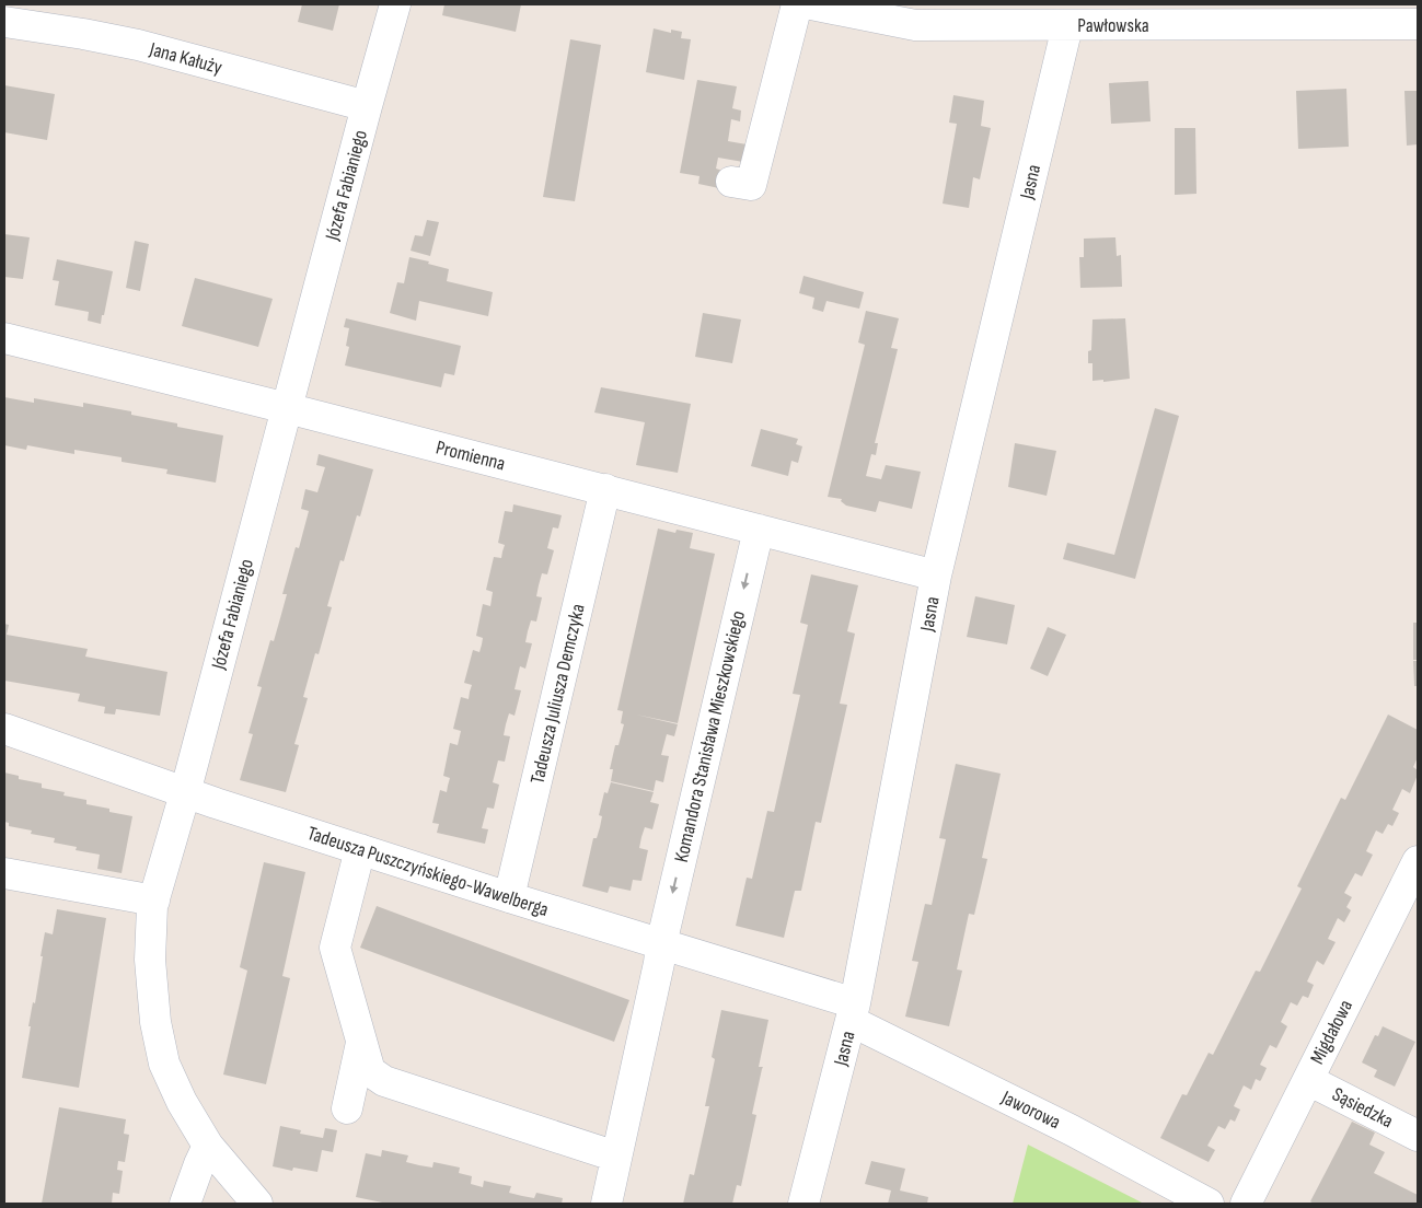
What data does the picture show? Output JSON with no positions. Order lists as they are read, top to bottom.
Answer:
{
  "streets": {
    "street": [
      "Pawłowska",
      "Jana Kałuży",
      "Jasna",
      "Józefa Fabianiego",
      "Promienna",
      "Tadeusza Juliusza Demczyka",
      "Komandora Stanisława Mieszkowskiego",
      "Tadeusza Puszczyńskiego-Wawelberga",
      "Migdałowa",
      "Sąsiedzka",
      "Jaworowa"
    ]
  },
  "crossings": [
    ["Pawłowska", "Jasna"],
    ["Jana Kałuży", "Józefa Fabianiego"],
    ["Jasna", "Promienna"],
    ["Jasna", "Tadeusza Puszczyńskiego-Wawelberga"],
    ["Jasna", "Jaworowa"],
    ["Józefa Fabianiego", "Promienna"],
    ["Józefa Fabianiego", "Tadeusza Puszczyńskiego-Wawelberga"],
    ["Promienna", "Tadeusza Juliusza Demczyka"],
    ["Promienna", "Komandora Stanisława Mieszkowskiego"],
    ["Tadeusza Juliusza Demczyka", "Tadeusza Puszczyńskiego-Wawelberga"],
    ["Komandora Stanisława Mieszkowskiego", "Tadeusza Puszczyńskiego-Wawelberga"],
    ["Tadeusza Puszczyńskiego-Wawelberga", "Jaworowa"],
    ["Migdałowa", "Sąsiedzka"]
  ],
  "one_way": ["Komandora Stanisława Mieszkowskiego"]
}
